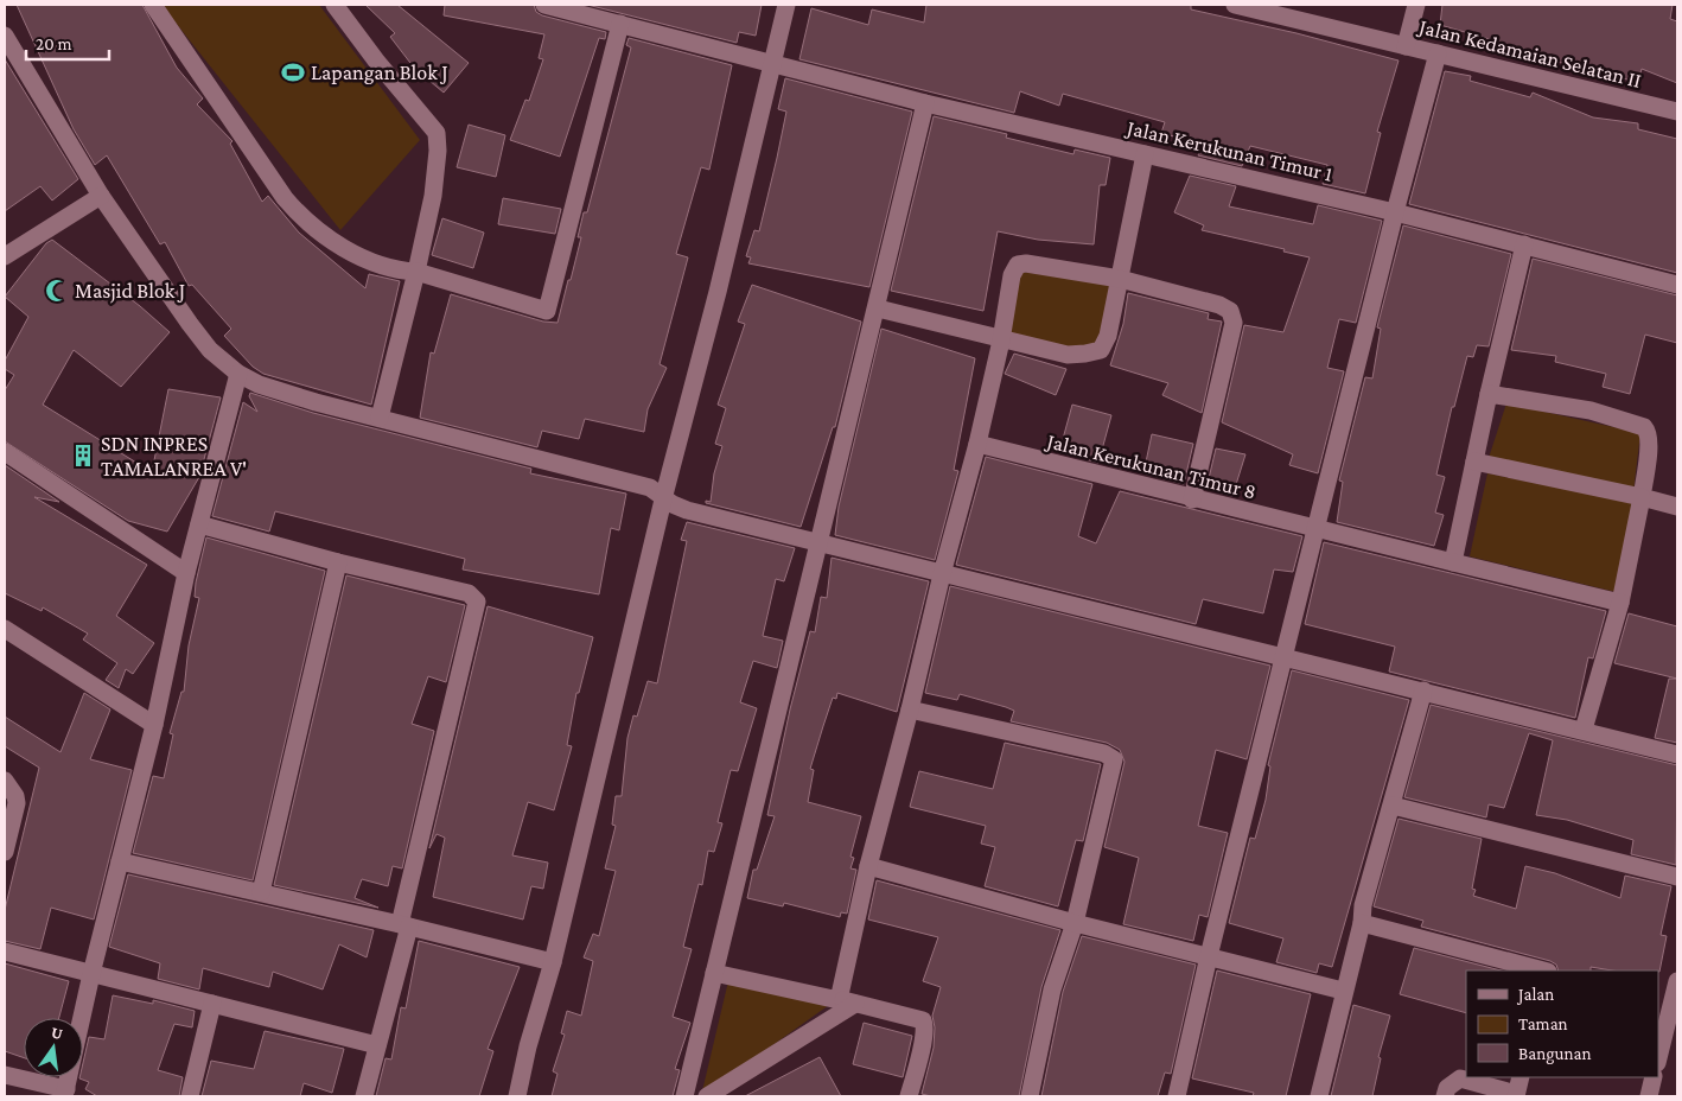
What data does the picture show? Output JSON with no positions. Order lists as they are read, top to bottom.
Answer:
{
  "streets": {
    "street": ["Jalan Kedamaian Selatan II", "Jalan Kerukunan Timur 1", "Jalan Kerukunan Timur 8"]
  },
  "places": {
    "sports": ["Lapangan Blok J"],
    "mosque": ["Masjid Blok J"],
    "building": ["SDN INPRES TAMALANREA V'"]
  },
  "legend": ["Jalan", "Taman", "Bangunan"],
  "scale_bar": "20 m",
  "north": "top"
}
